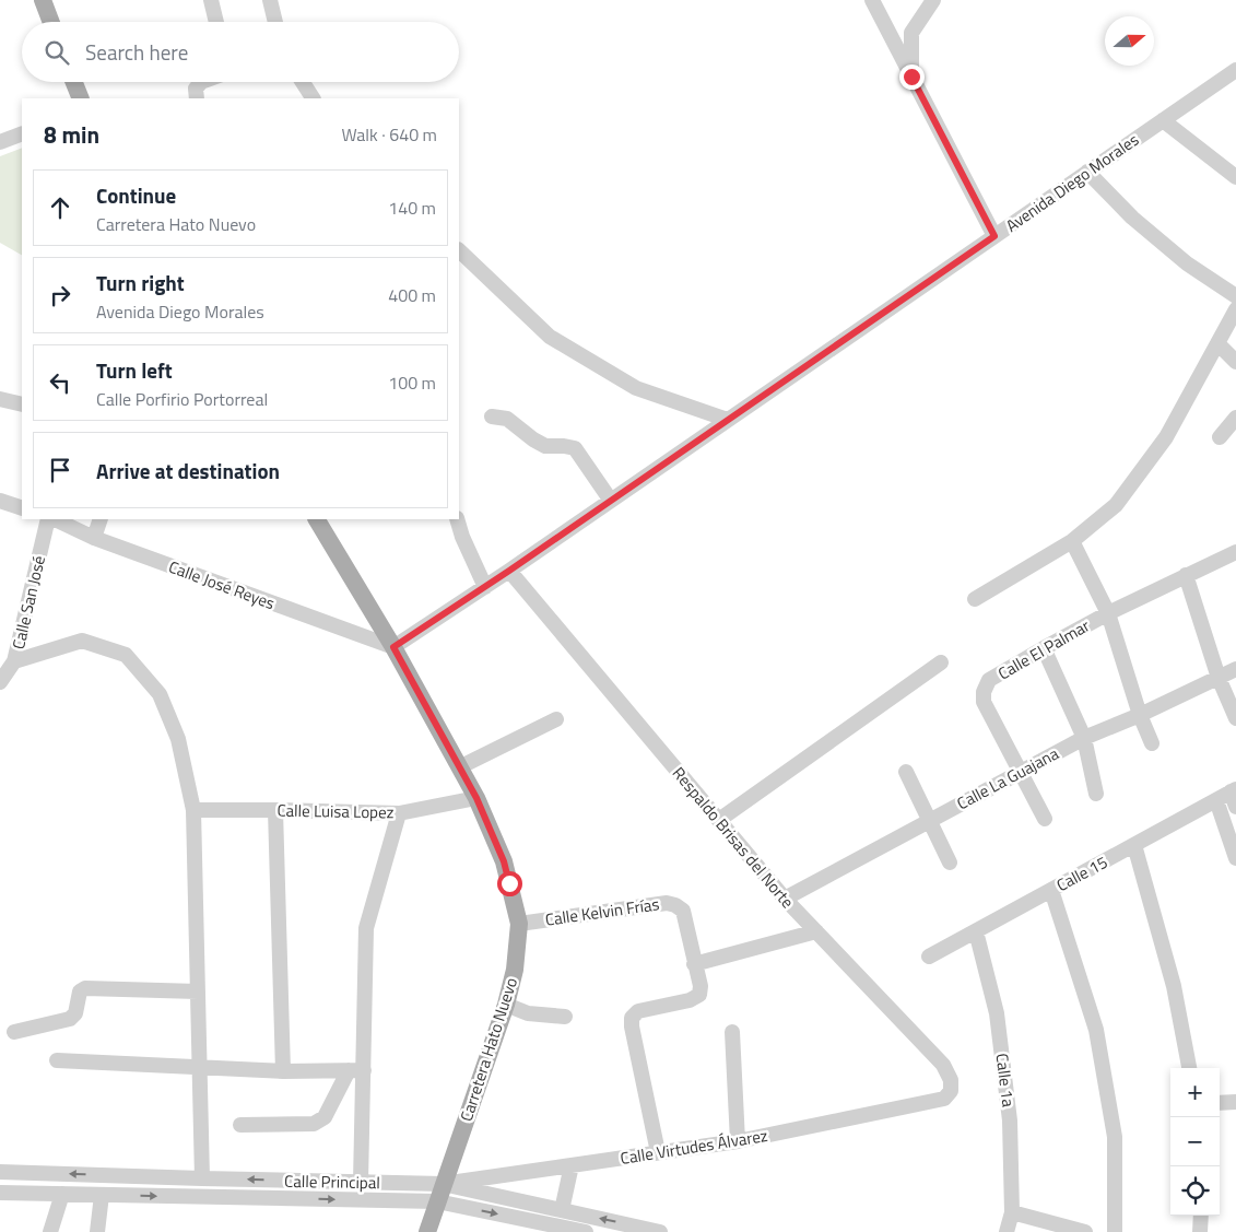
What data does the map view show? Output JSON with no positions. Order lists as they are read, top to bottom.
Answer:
{
  "streets": {
    "main road": ["Carretera Hato Nuevo"],
    "street": [
      "Avenida Diego Morales",
      "Calle José Reyes",
      "Calle San José",
      "Calle El Palmar",
      "Calle La Guajana",
      "Calle Luisa Lopez",
      "Respaldo Brisas del Norte",
      "Calle 15",
      "Calle Kelvin Frías",
      "Calle 1a",
      "Calle Virtudes Álvarez",
      "Calle Principal"
    ]
  },
  "crossings": [
    ["Avenida Diego Morales", "Calle José Reyes"],
    ["Avenida Diego Morales", "Respaldo Brisas del Norte"],
    ["Avenida Diego Morales", "Carretera Hato Nuevo"],
    ["Calle José Reyes", "Carretera Hato Nuevo"],
    ["Calle El Palmar", "Calle La Guajana"],
    ["Calle La Guajana", "Respaldo Brisas del Norte"],
    ["Calle Luisa Lopez", "Carretera Hato Nuevo"],
    ["Respaldo Brisas del Norte", "Calle Virtudes Álvarez"],
    ["Calle 15", "Calle 1a"],
    ["Calle Kelvin Frías", "Carretera Hato Nuevo"],
    ["Calle Kelvin Frías", "Calle Virtudes Álvarez"],
    ["Carretera Hato Nuevo", "Calle Virtudes Álvarez"],
    ["Carretera Hato Nuevo", "Calle Principal"],
    ["Calle Virtudes Álvarez", "Calle Principal"]
  ],
  "north": "right",
  "page": {
    "search": "Search here",
    "heading": ["8 min", "Walk · 640 m"],
    "list": [
      ["Continue", "Carretera Hato Nuevo", "140 m"],
      ["Turn right", "Avenida Diego Morales", "400 m"],
      ["Turn left", "Calle Porfirio Portorreal", "100 m"],
      "Arrive at destination"
    ],
    "map_buttons": ["+", "−"]
  }
}
